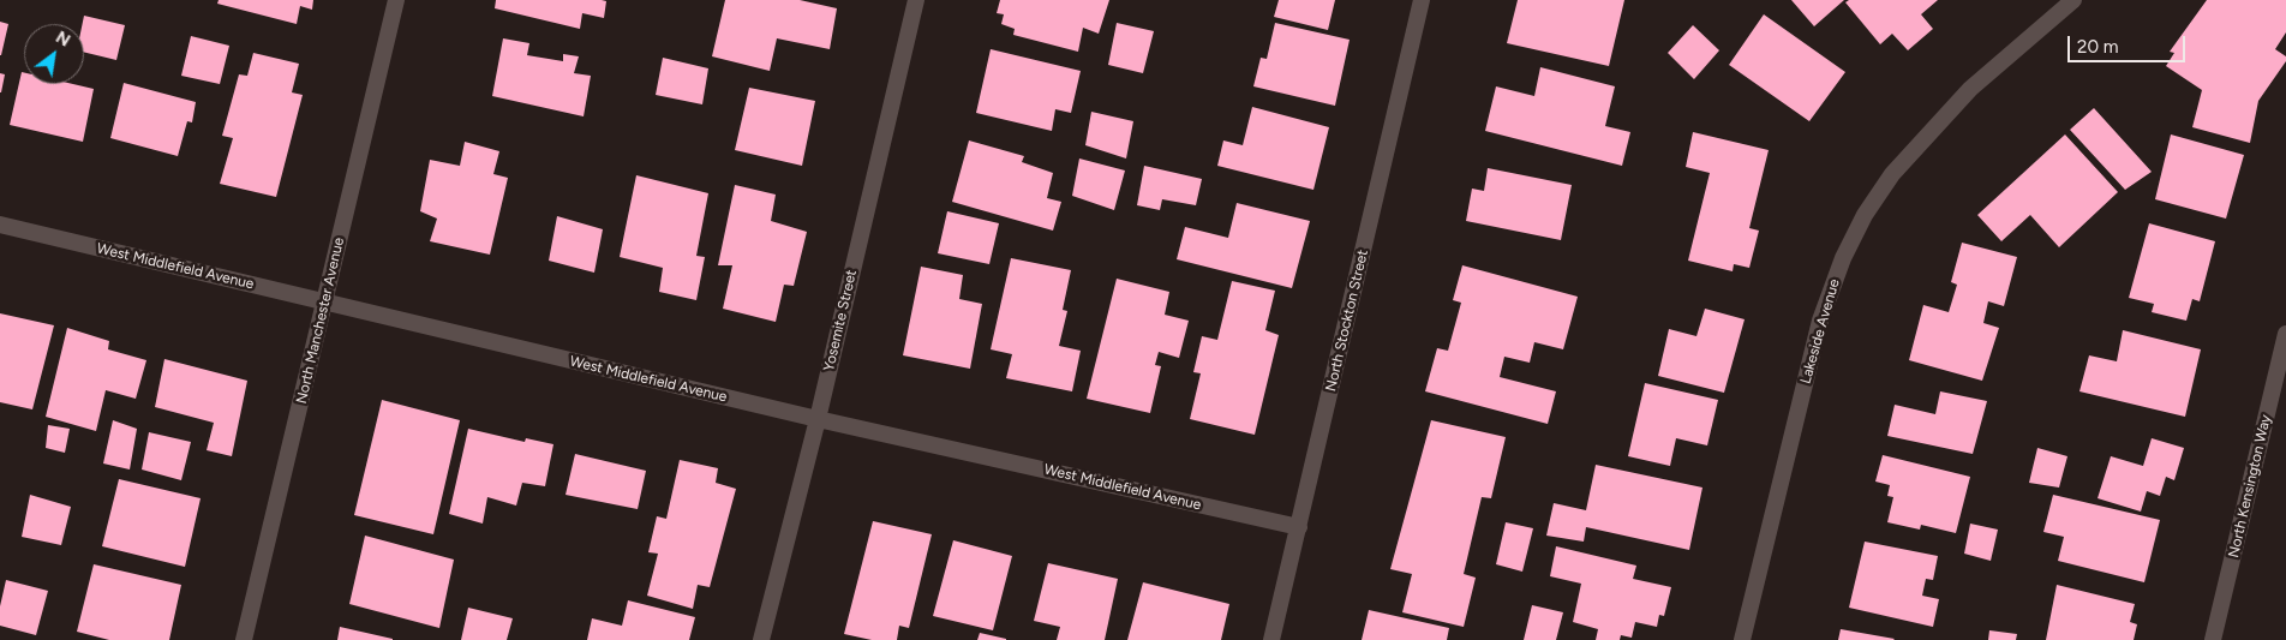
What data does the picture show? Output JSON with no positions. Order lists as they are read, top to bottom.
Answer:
{
  "streets": {
    "street": [
      "West Middlefield Avenue",
      "North Manchester Avenue",
      "Yosemite Street",
      "North Stockton Street",
      "Lakeside Avenue",
      "North Kensington Way"
    ]
  },
  "crossings": [
    ["West Middlefield Avenue", "North Manchester Avenue"],
    ["West Middlefield Avenue", "Yosemite Street"],
    ["West Middlefield Avenue", "North Stockton Street"]
  ],
  "scale_bar": "20 m",
  "north": "top right"
}
